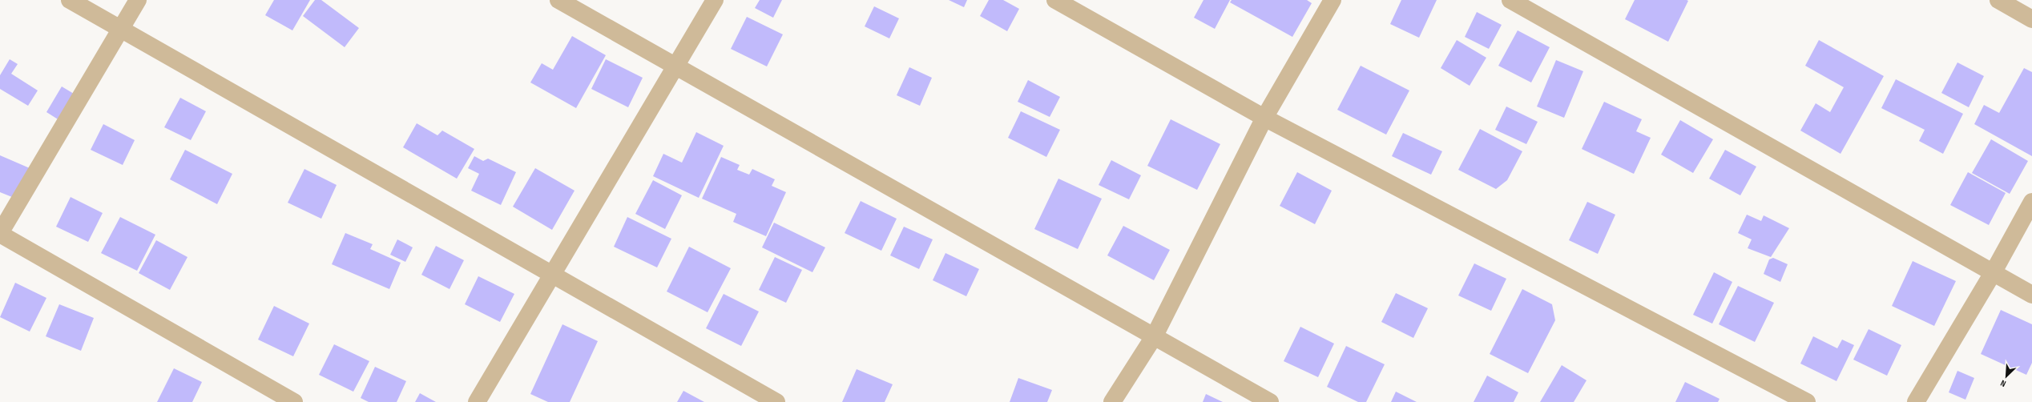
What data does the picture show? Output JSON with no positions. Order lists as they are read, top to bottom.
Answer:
{
  "north": "bottom left"
}
